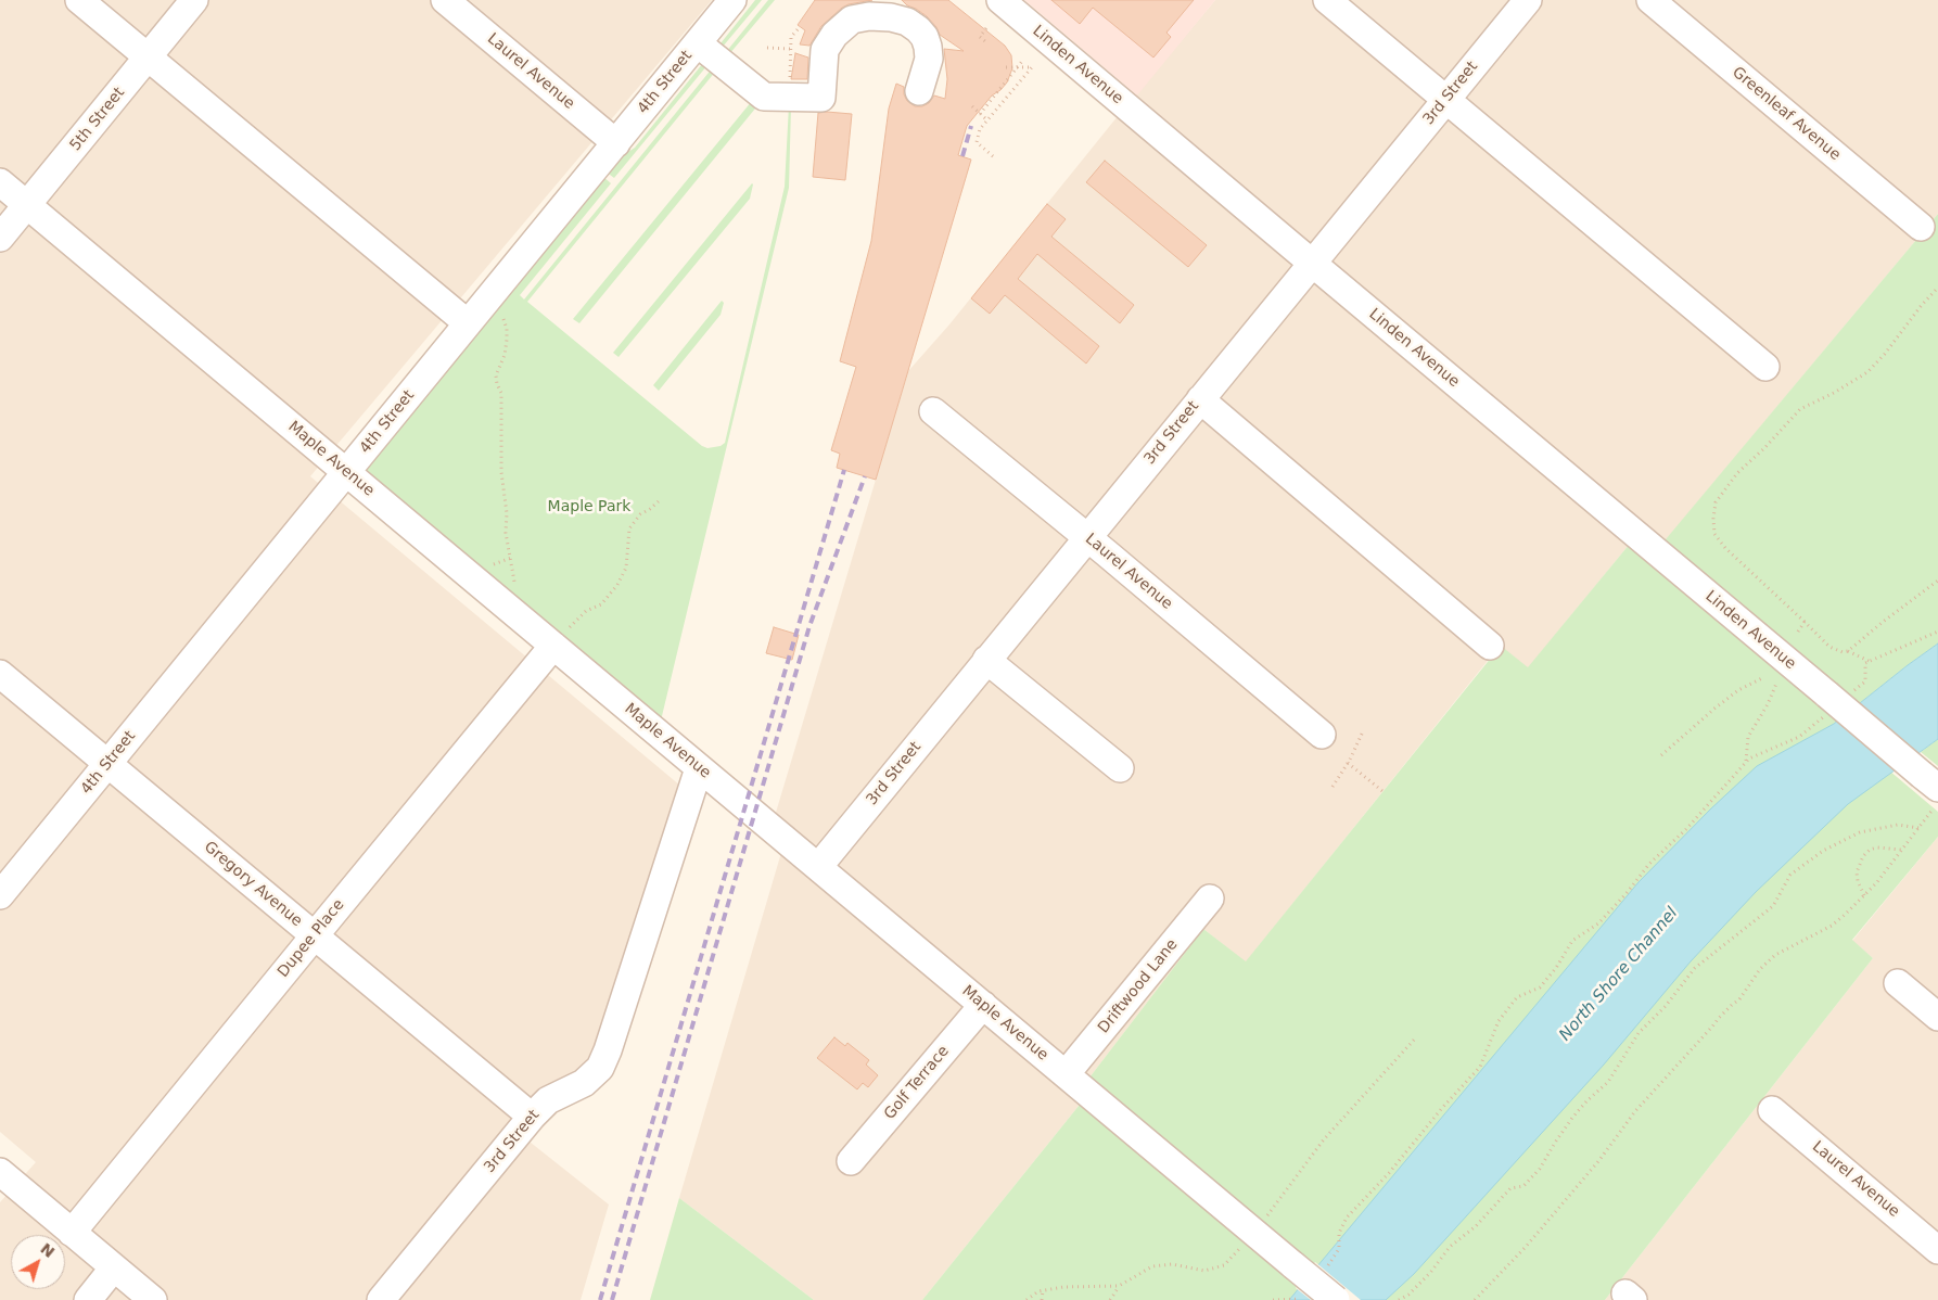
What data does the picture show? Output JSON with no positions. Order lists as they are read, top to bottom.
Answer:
{
  "streets": {
    "street": [
      "Linden Avenue",
      "Laurel Avenue",
      "4th Street",
      "3rd Street",
      "Greenleaf Avenue",
      "5th Street",
      "Maple Avenue",
      "Gregory Avenue",
      "Dupee Place",
      "Driftwood Lane",
      "Golf Terrace"
    ]
  },
  "crossings": [
    ["Linden Avenue", "3rd Street"],
    ["Laurel Avenue", "4th Street"],
    ["Laurel Avenue", "3rd Street"],
    ["4th Street", "Maple Avenue"],
    ["4th Street", "Gregory Avenue"],
    ["3rd Street", "Maple Avenue"],
    ["3rd Street", "Gregory Avenue"],
    ["5th Street", "Maple Avenue"],
    ["Maple Avenue", "Dupee Place"],
    ["Maple Avenue", "Driftwood Lane"],
    ["Maple Avenue", "Golf Terrace"],
    ["Gregory Avenue", "Dupee Place"]
  ],
  "water": ["North Shore Channel"],
  "parks": ["Maple Park"],
  "north": "top right"
}
